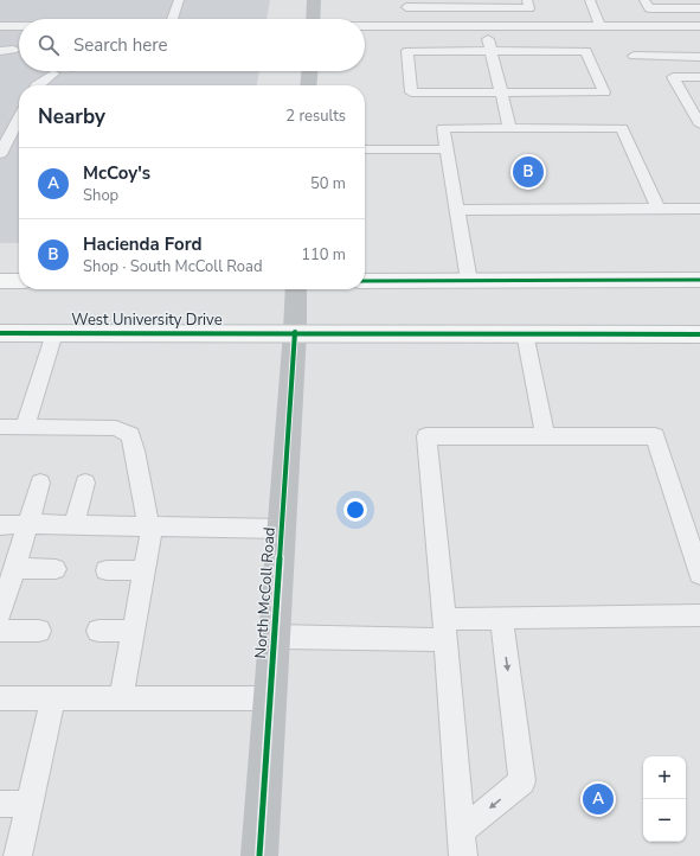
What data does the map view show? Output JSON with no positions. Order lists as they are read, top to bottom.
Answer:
{
  "streets": {
    "main road": ["West University Drive"],
    "street": ["North McColl Road"]
  },
  "crossings": [
    ["West University Drive", "North McColl Road"]
  ],
  "page": {
    "search": "Search here",
    "heading": ["Nearby", "2 results"],
    "list": [
      {
        "mark": "A",
        "name": "McCoy's",
        "note": "Shop",
        "value": "50 m"
      },
      {
        "mark": "B",
        "name": "Hacienda Ford",
        "note": "Shop · South McColl Road",
        "value": "110 m"
      }
    ],
    "pins": ["B", "A"],
    "map_buttons": ["+", "−"]
  }
}
